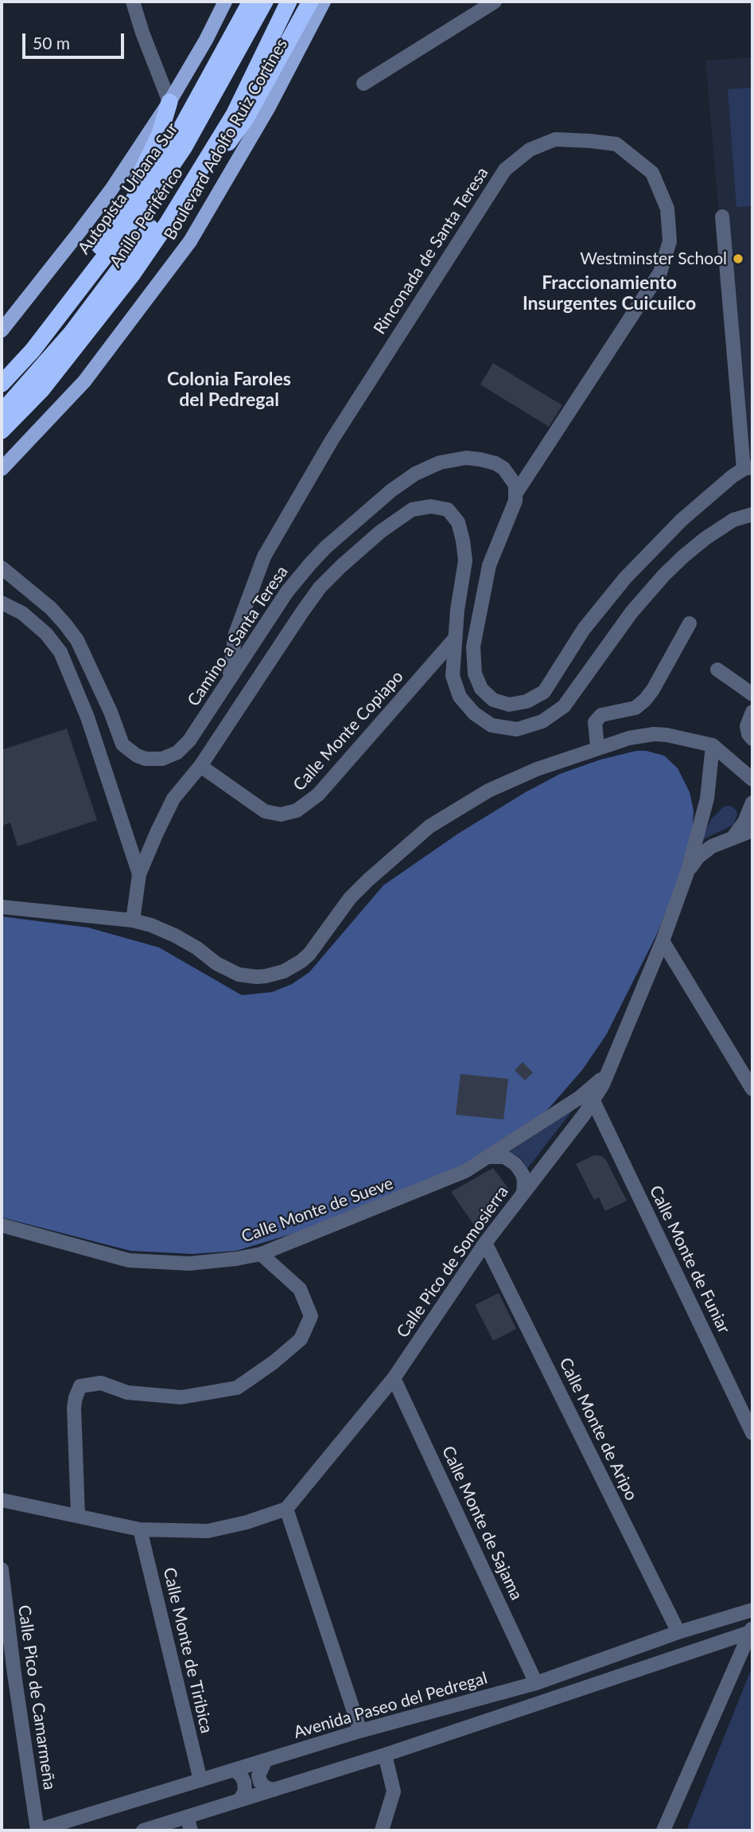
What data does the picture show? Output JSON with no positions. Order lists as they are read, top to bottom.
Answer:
{
  "streets": {
    "highway": ["Autopista Urbana Sur", "Anillo Periférico"],
    "main road": ["Boulevard Adolfo Ruiz Cortines"],
    "street": [
      "Rinconada de Santa Teresa",
      "Camino a Santa Teresa",
      "Calle Monte Copiapo",
      "Calle Monte de Sueve",
      "Calle Monte de Funiar",
      "Calle Pico de Somosierra",
      "Calle Monte de Aripo",
      "Calle Monte de Sajama",
      "Calle Monte de Tiribica",
      "Calle Pico de Camarmeña",
      "Avenida Paseo del Pedregal"
    ]
  },
  "crossings": [
    ["Rinconada de Santa Teresa", "Camino a Santa Teresa"],
    ["Calle Monte de Sueve", "Calle Pico de Somosierra"],
    ["Calle Monte de Funiar", "Calle Pico de Somosierra"],
    ["Calle Pico de Somosierra", "Calle Monte de Aripo"],
    ["Calle Pico de Somosierra", "Calle Monte de Sajama"],
    ["Calle Monte de Aripo", "Avenida Paseo del Pedregal"],
    ["Calle Monte de Sajama", "Avenida Paseo del Pedregal"],
    ["Calle Monte de Tiribica", "Avenida Paseo del Pedregal"],
    ["Calle Pico de Camarmeña", "Avenida Paseo del Pedregal"]
  ],
  "districts": ["Fraccionamiento Insurgentes Cuicuilco", "Colonia Faroles del Pedregal"],
  "places": ["Westminster School"],
  "scale_bar": "50 m"
}
